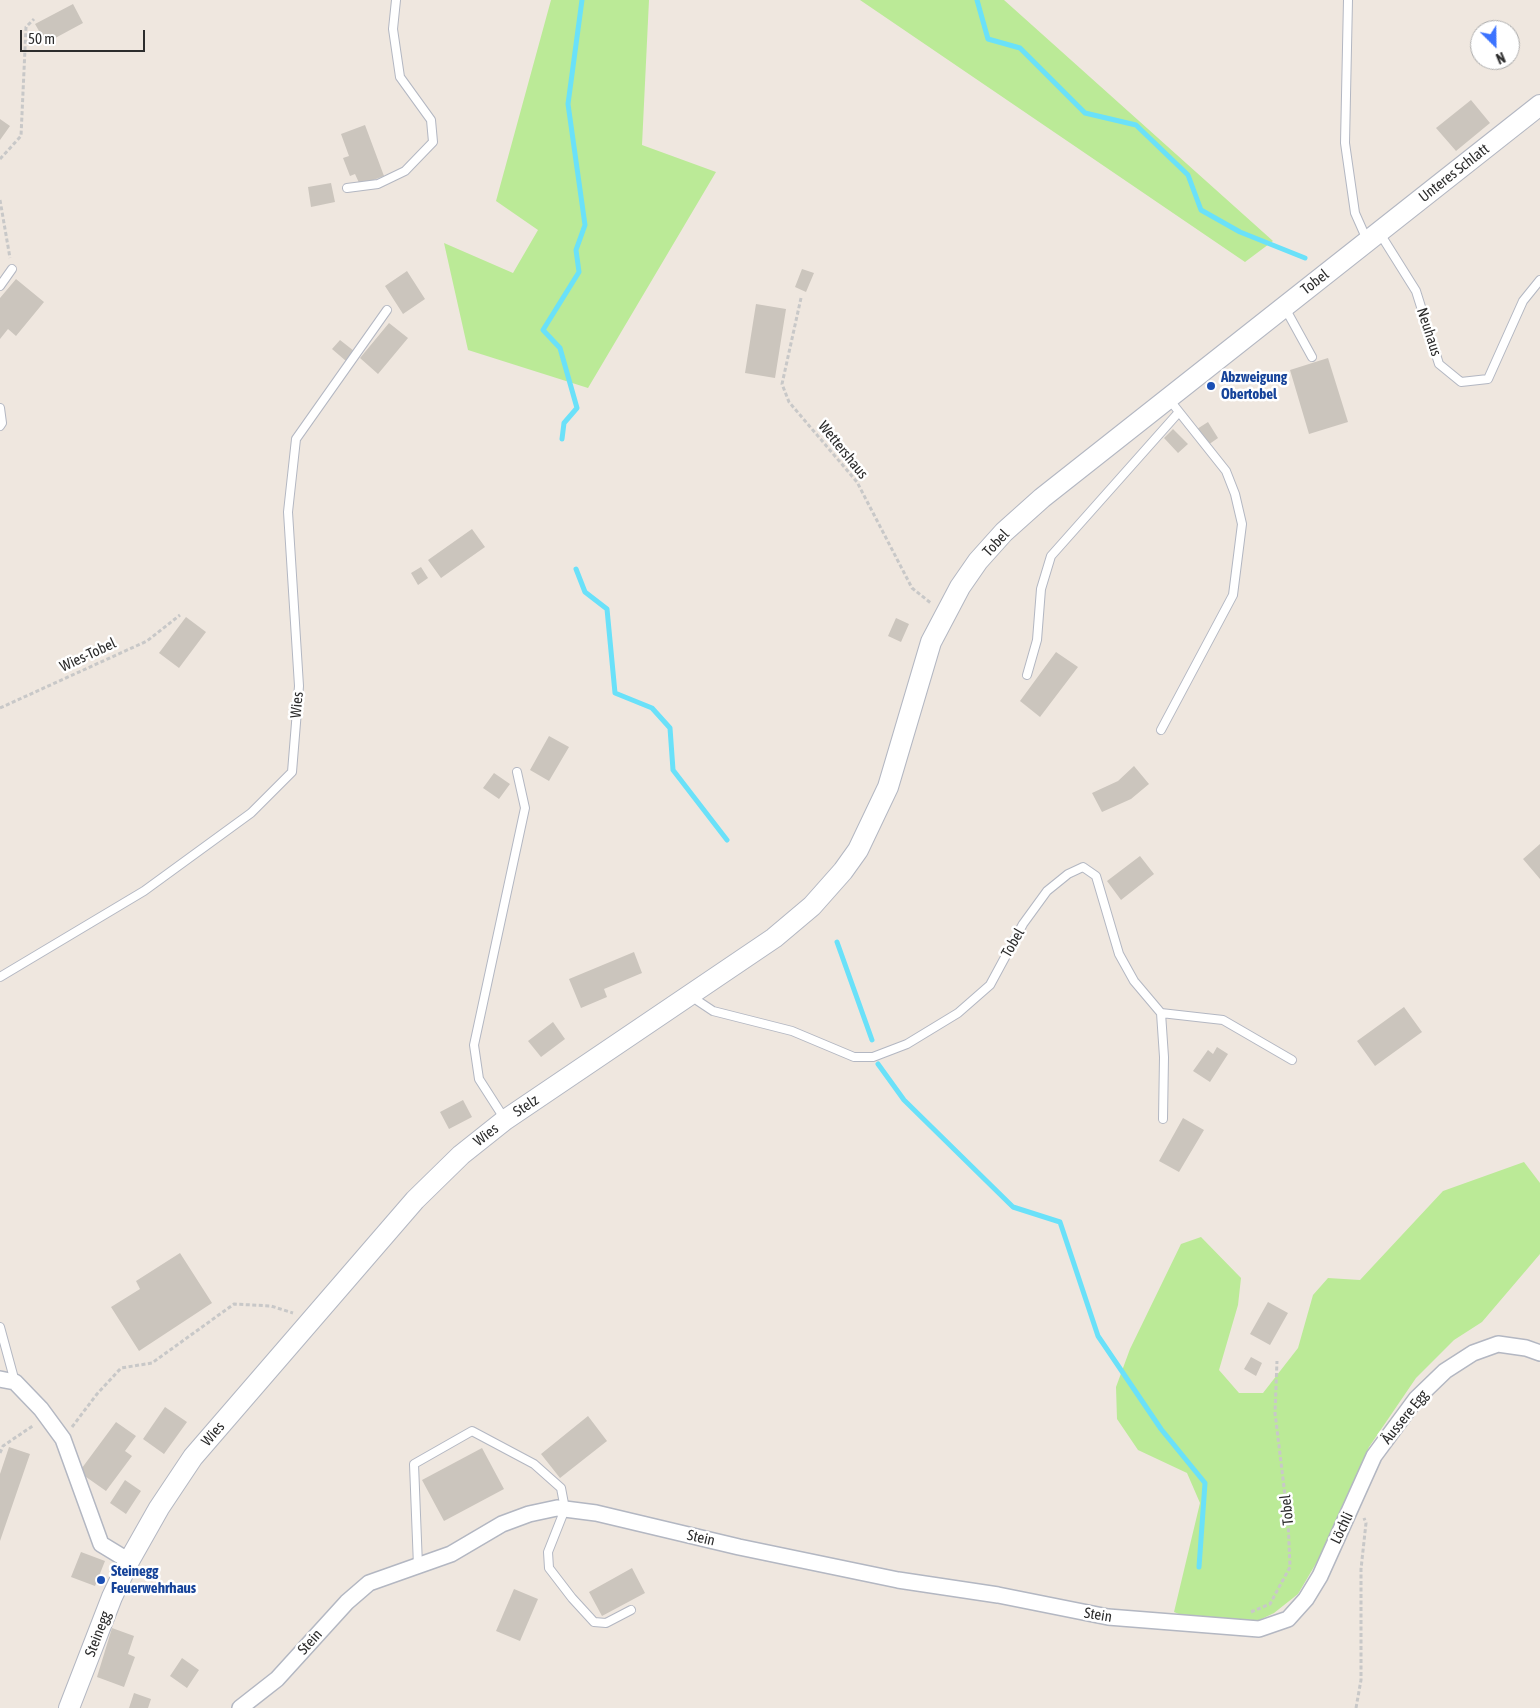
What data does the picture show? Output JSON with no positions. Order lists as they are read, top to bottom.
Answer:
{
  "streets": {
    "main road": [
      "Unteres Schlatt",
      "Tobel",
      "Wies",
      "Stelz",
      "Steinegg"
    ],
    "street": ["Äussere Egg", "Löchli", "Stein"],
    "lane": ["Neuhaus"],
    "path": ["Wettershaus", "Wies-Tobel"]
  },
  "crossings": [
    ["Unteres Schlatt", "Tobel"],
    ["Unteres Schlatt", "Neuhaus"],
    ["Tobel", "Neuhaus"],
    ["Tobel", "Stelz"],
    ["Tobel", "Löchli"],
    ["Tobel", "Stein"],
    ["Wies", "Stelz"],
    ["Wies", "Steinegg"],
    ["Äussere Egg", "Löchli"],
    ["Löchli", "Stein"]
  ],
  "places": ["Abzweigung Obertobel", "Steinegg Feuerwehrhaus"],
  "scale_bar": "50 m",
  "north": "bottom right"
}
